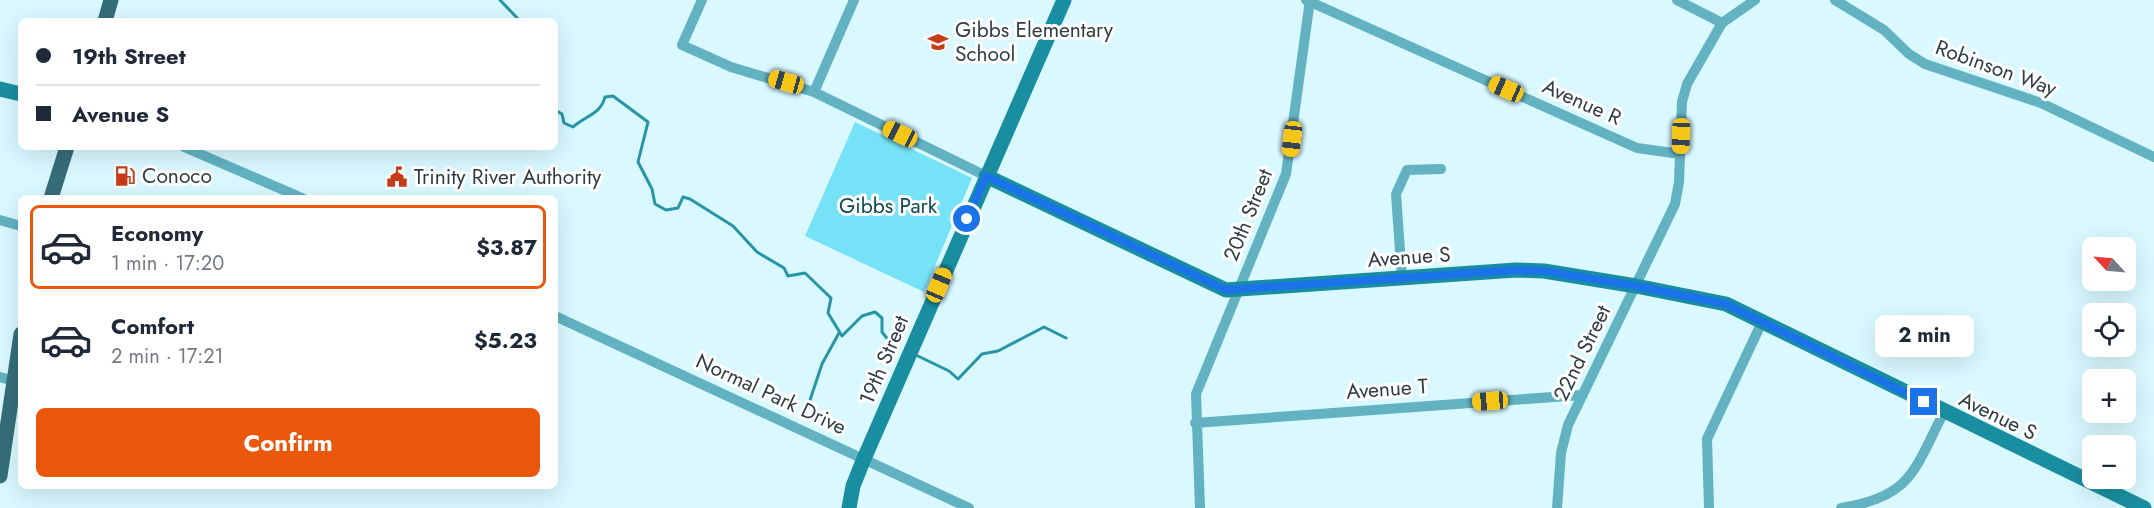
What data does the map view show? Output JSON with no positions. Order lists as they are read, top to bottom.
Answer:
{
  "streets": {
    "street": [
      "Robinson Way",
      "Avenue R",
      "20th Street",
      "Avenue S",
      "22nd Street",
      "19th Street",
      "Avenue T",
      "Normal Park Drive"
    ]
  },
  "crossings": [
    ["Avenue R", "20th Street"],
    ["Avenue R", "22nd Street"],
    ["20th Street", "Avenue S"],
    ["20th Street", "Avenue T"],
    ["Avenue S", "22nd Street"],
    ["Avenue S", "19th Street"],
    ["22nd Street", "Avenue T"],
    ["19th Street", "Normal Park Drive"]
  ],
  "parks": ["Gibbs Park"],
  "places": {
    "school or university": ["Gibbs Elementary School"],
    "fuel station": ["Conoco"],
    "public building": ["Trinity River Authority"]
  },
  "north": "top left",
  "page": {
    "banner": ["19th Street", "Avenue S"],
    "list": [
      {
        "name": "Economy",
        "note": "1 min · 17:20",
        "value": "$3.87"
      },
      {
        "name": "Comfort",
        "note": "2 min · 17:21",
        "value": "$5.23"
      }
    ],
    "map_buttons": ["+", "−"],
    "bubble": "2 min",
    "buttons": "Confirm"
  }
}
